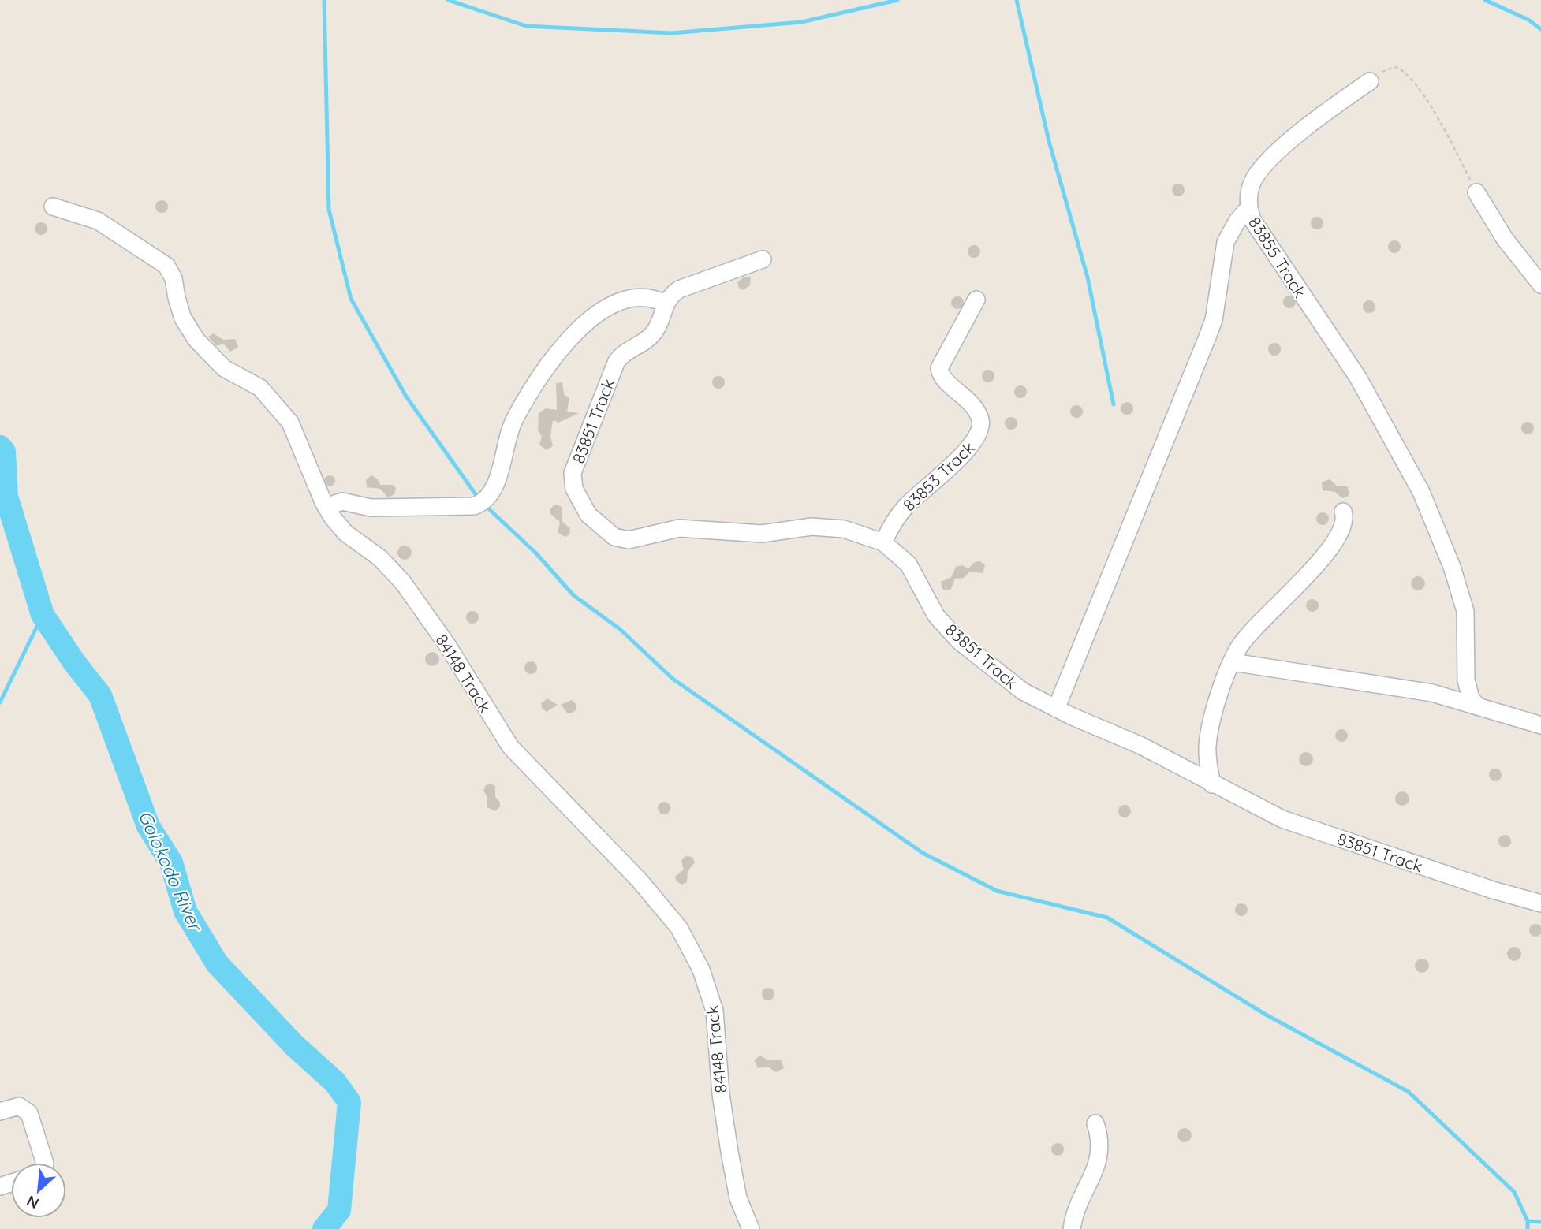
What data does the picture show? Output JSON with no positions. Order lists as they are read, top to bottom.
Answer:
{
  "streets": {
    "street": [
      "83855 Track",
      "83851 Track",
      "83853 Track",
      "84148 Track"
    ]
  },
  "crossings": [
    ["83851 Track", "83853 Track"]
  ],
  "water": ["Golokodo River"],
  "north": "bottom left"
}
